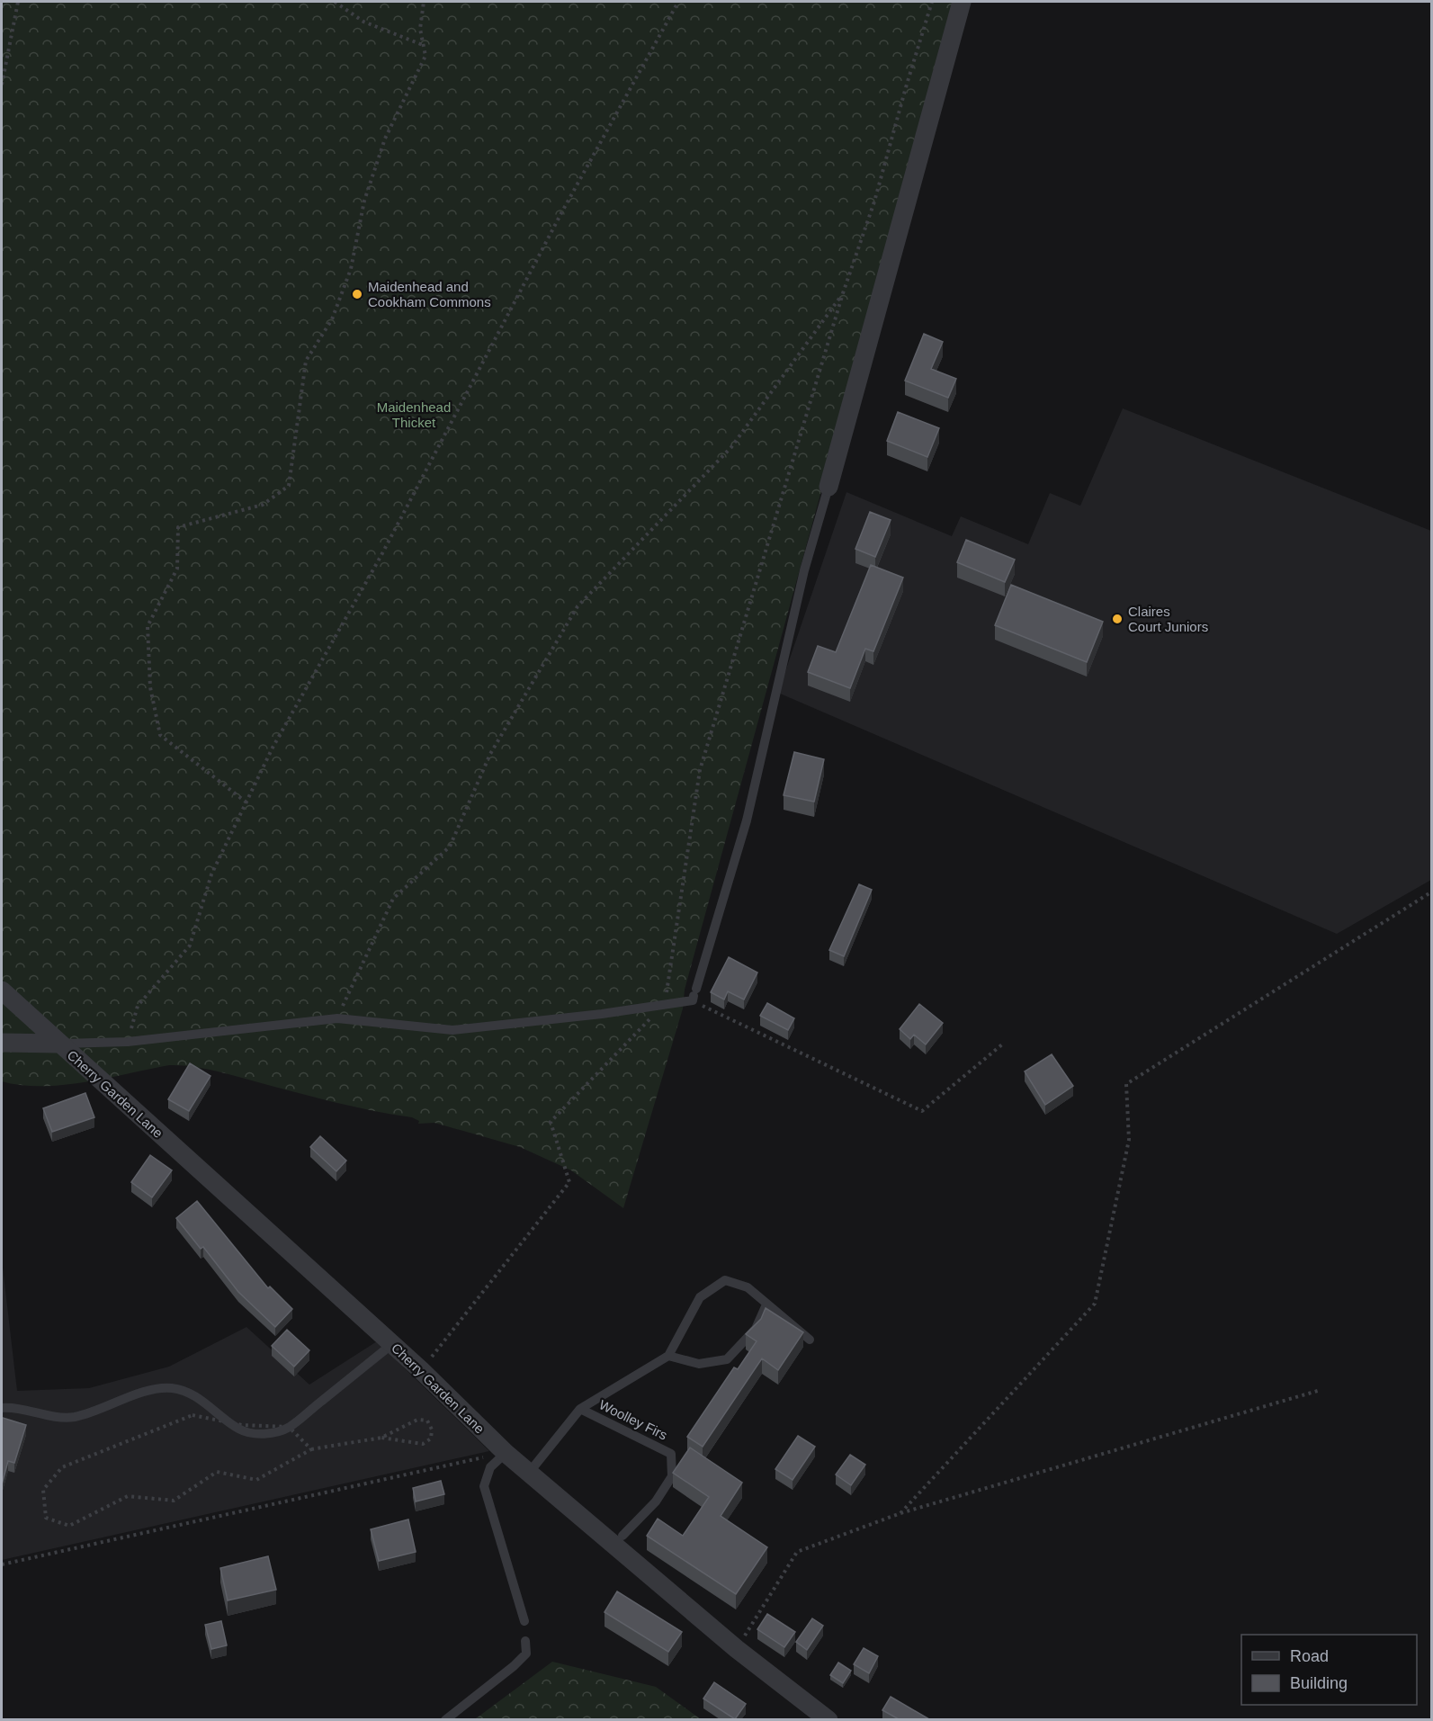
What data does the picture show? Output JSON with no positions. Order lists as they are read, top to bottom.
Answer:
{
  "streets": {
    "street": ["Cherry Garden Lane"],
    "lane": ["Woolley Firs"]
  },
  "crossings": [
    ["Cherry Garden Lane", "Woolley Firs"]
  ],
  "parks": ["Maidenhead Thicket"],
  "places": ["Maidenhead and Cookham Commons", "Claires Court Juniors"],
  "legend": ["Road", "Building"]
}
